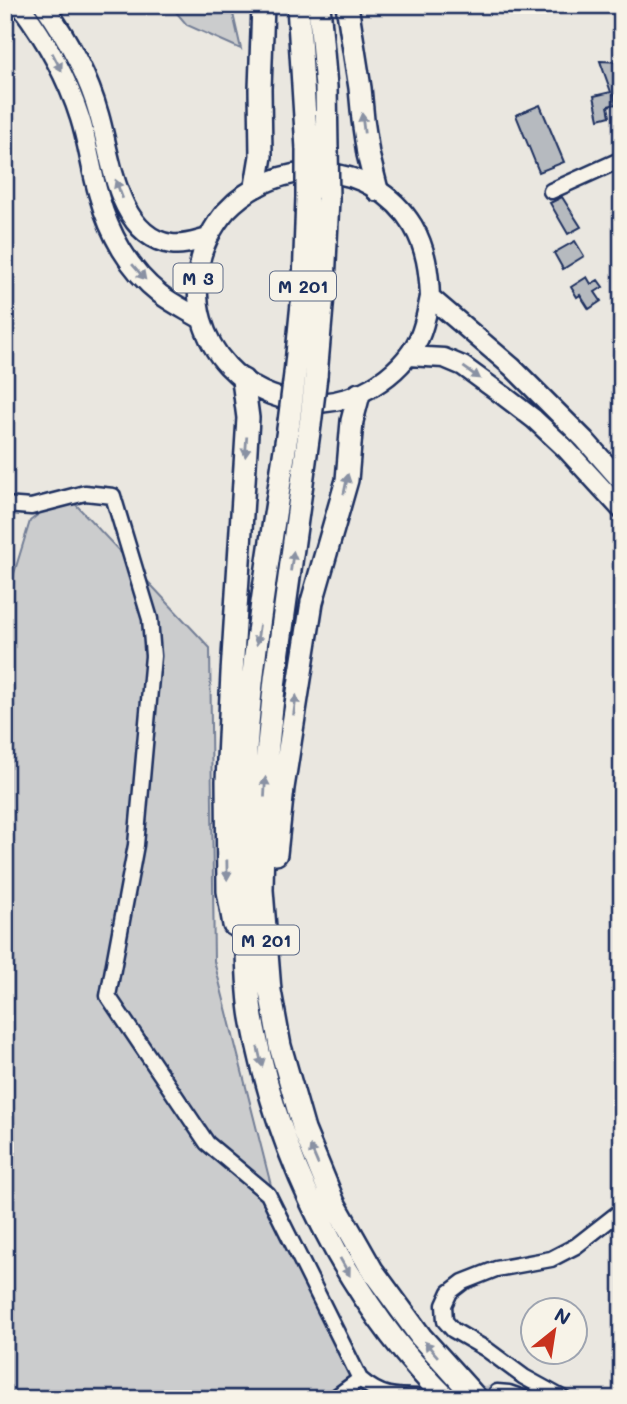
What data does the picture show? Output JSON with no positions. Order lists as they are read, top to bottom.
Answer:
{
  "streets": {
    "highway": ["M 201"],
    "main road": ["M 3"]
  },
  "north": "top right"
}
